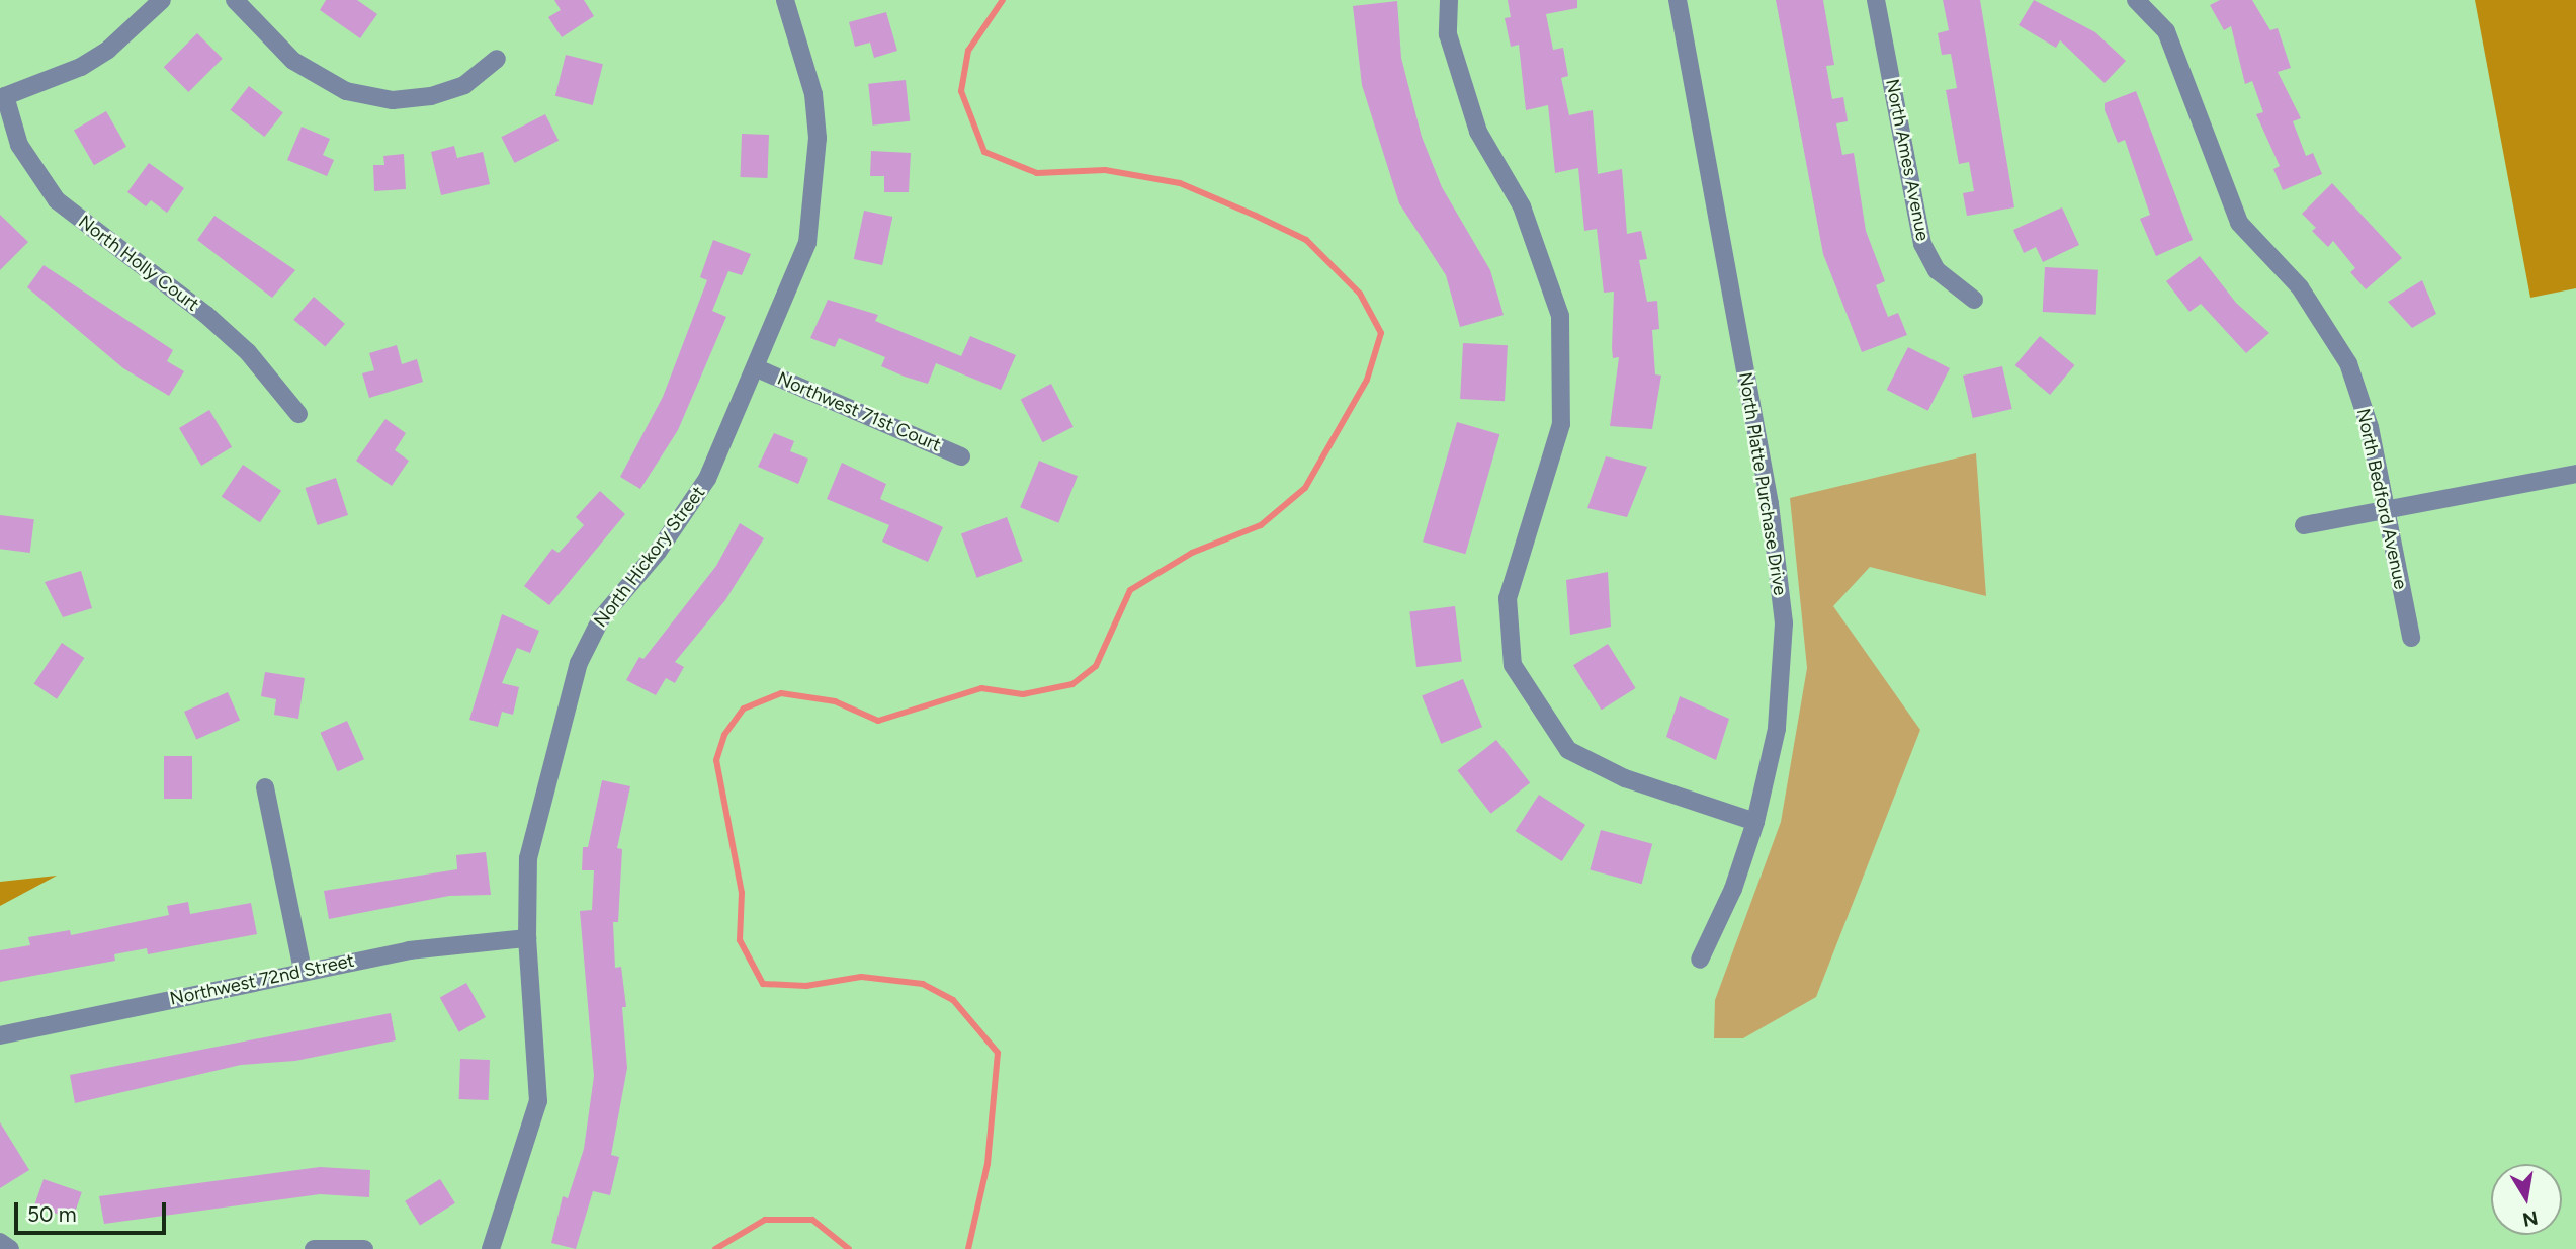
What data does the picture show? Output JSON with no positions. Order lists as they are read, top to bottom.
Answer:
{
  "streets": {
    "street": [
      "North Ames Avenue",
      "North Holly Court",
      "Northwest 71st Court",
      "North Platte Purchase Drive",
      "North Bedford Avenue",
      "North Hickory Street",
      "Northwest 72nd Street"
    ]
  },
  "crossings": [
    ["Northwest 71st Court", "North Hickory Street"],
    ["North Hickory Street", "Northwest 72nd Street"]
  ],
  "scale_bar": "50 m",
  "north": "bottom"
}
